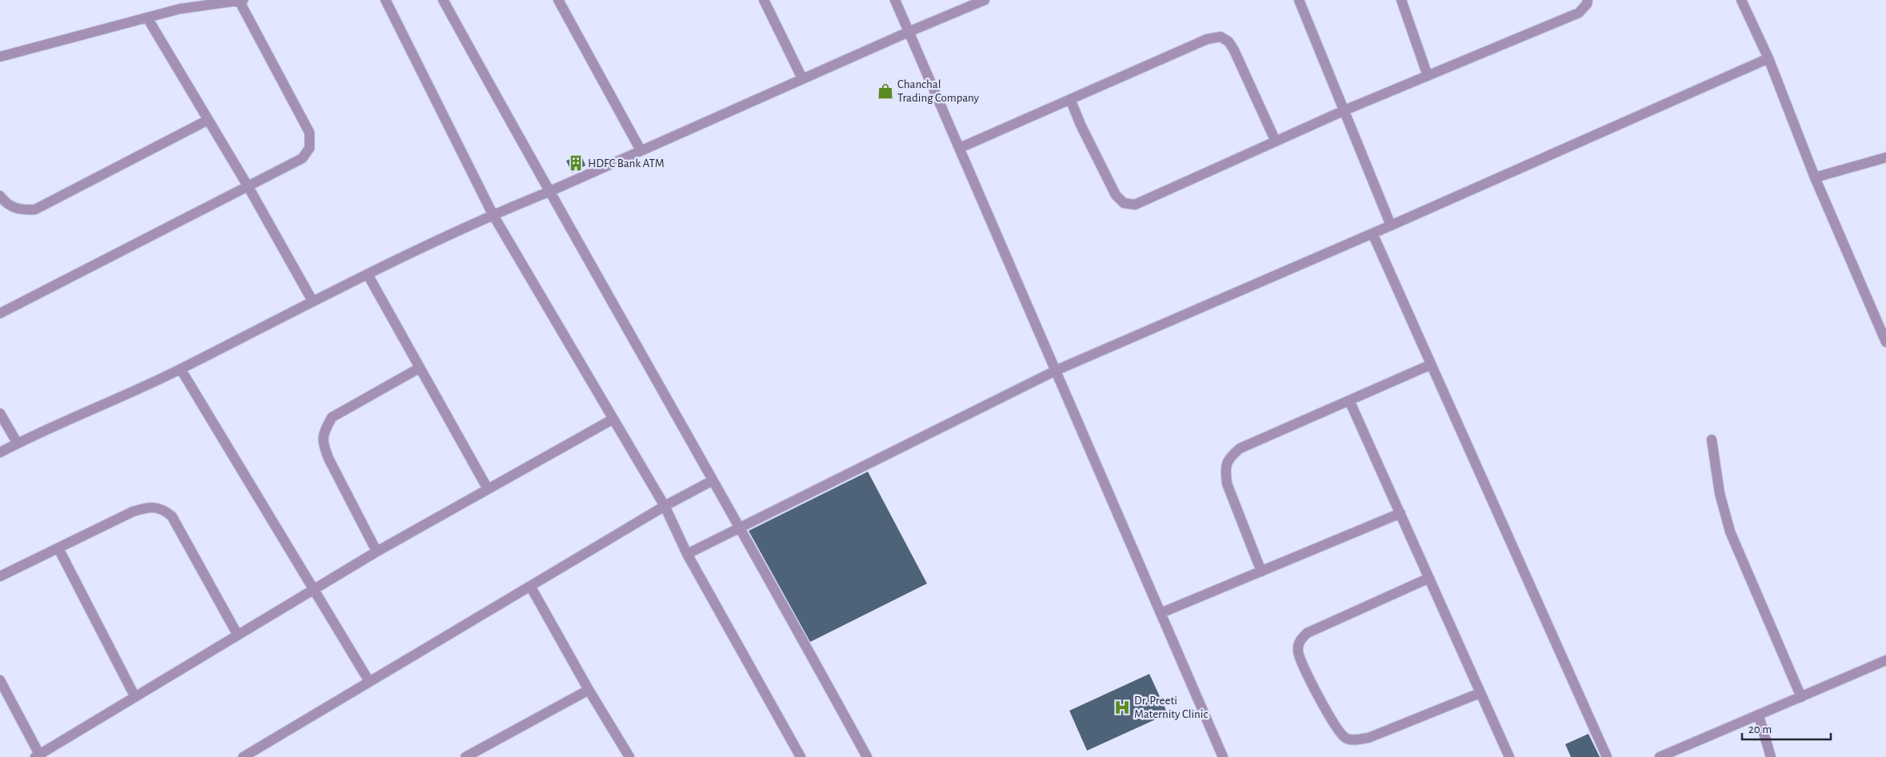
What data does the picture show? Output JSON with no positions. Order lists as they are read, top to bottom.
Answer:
{
  "places": {
    "shop": ["Chanchal Trading Company"],
    "building": ["HDFC Bank ATM"],
    "hospital": ["Dr. Preeti Maternity Clinic"]
  },
  "scale_bar": "20 m"
}
